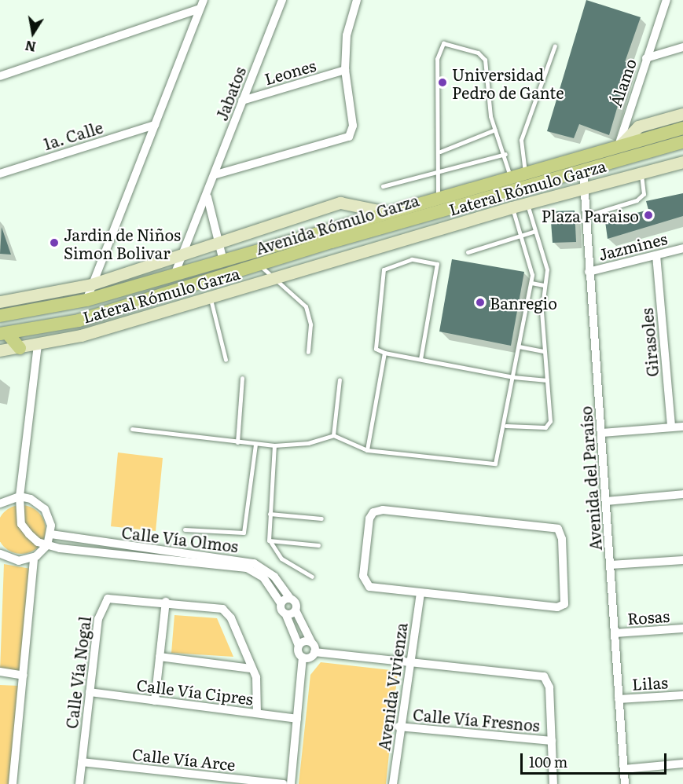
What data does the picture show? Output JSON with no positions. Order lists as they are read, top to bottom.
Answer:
{
  "streets": {
    "main road": ["Avenida Rómulo Garza"],
    "street": [
      "Leones",
      "Álamo",
      "Jabatos",
      "1a. Calle",
      "Lateral Rómulo Garza",
      "Jazmines",
      "Girasoles",
      "Avenida del Paraíso",
      "Calle Vía Olmos",
      "Rosas",
      "Calle Vía Nogal",
      "Lilas",
      "Avenida Vivienza",
      "Calle Vía Cipres",
      "Calle Vía Fresnos",
      "Calle Vía Arce"
    ]
  },
  "crossings": [
    ["Leones", "Jabatos"],
    ["Álamo", "Lateral Rómulo Garza"],
    ["Álamo", "Avenida Rómulo Garza"],
    ["Jabatos", "Lateral Rómulo Garza"],
    ["Jabatos", "Avenida Rómulo Garza"],
    ["Lateral Rómulo Garza", "Avenida Rómulo Garza"],
    ["Lateral Rómulo Garza", "Avenida del Paraíso"],
    ["Avenida Rómulo Garza", "Avenida del Paraíso"],
    ["Jazmines", "Girasoles"],
    ["Jazmines", "Avenida del Paraíso"],
    ["Avenida del Paraíso", "Rosas"],
    ["Avenida del Paraíso", "Lilas"],
    ["Calle Vía Nogal", "Calle Vía Cipres"],
    ["Calle Vía Nogal", "Calle Vía Arce"],
    ["Avenida Vivienza", "Calle Vía Fresnos"]
  ],
  "places": [
    "Universidad Pedro de Gante",
    "Plaza Paraiso",
    "Jardin de Niños Simon Bolivar",
    "Banregio"
  ],
  "scale_bar": "100 m",
  "north": "bottom"
}
